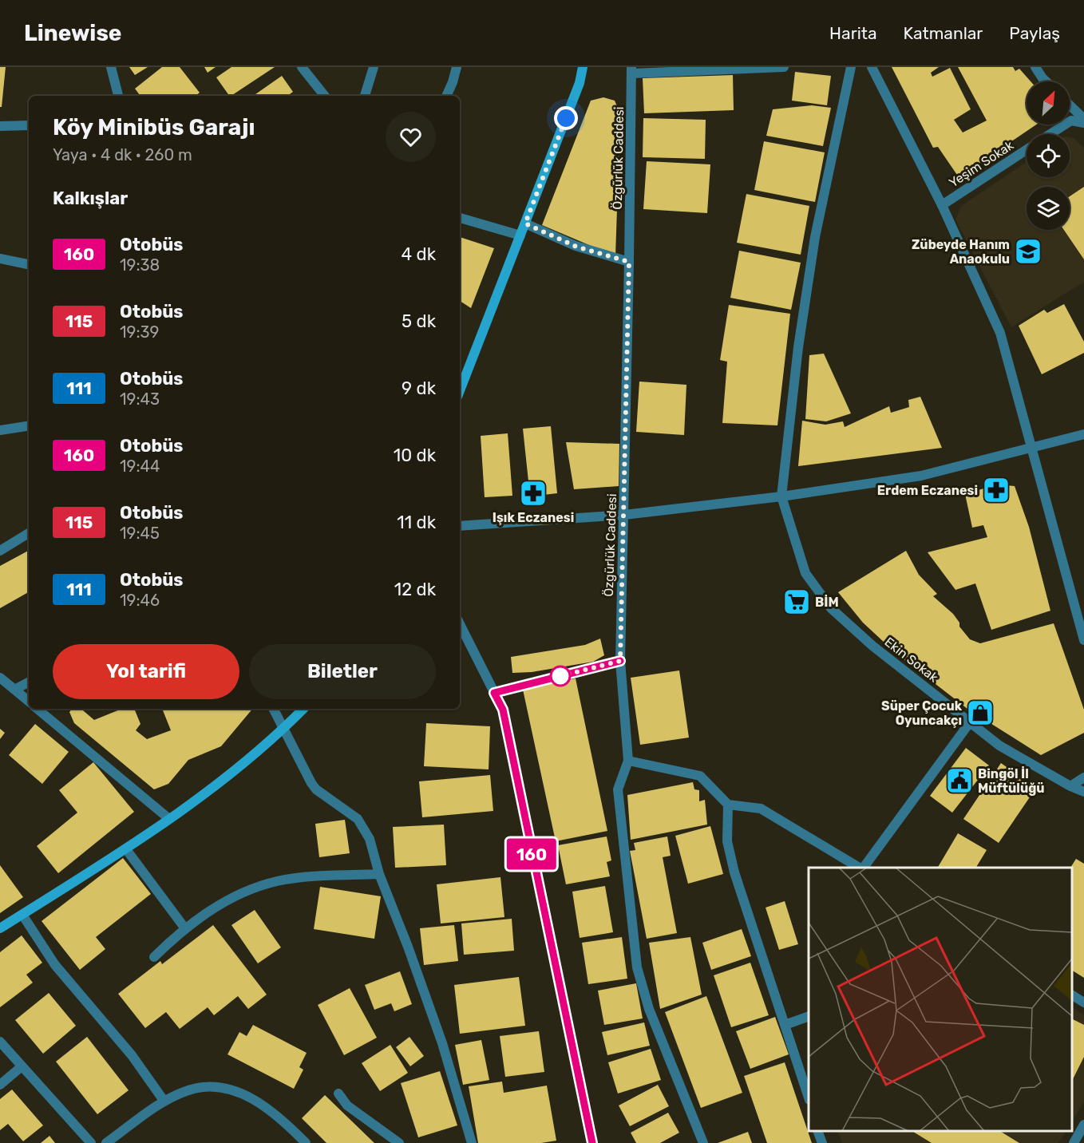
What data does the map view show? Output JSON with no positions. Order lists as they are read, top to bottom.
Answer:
{
  "streets": {
    "street": ["Özgürlük Caddesi", "Yeşim Sokak", "Ekin Sokak"]
  },
  "places": {
    "school or university": ["Zübeyde Hanım Anaokulu"],
    "pharmacy": ["Erdem Eczanesi", "Işık Eczanesi"],
    "supermarket": ["BİM"],
    "shop": ["Süper Çocuk Oyuncakçı"],
    "public building": ["Bingöl İl Müftülüğü"]
  },
  "lines": ["bus line 160"],
  "north": "top right",
  "page": {
    "header": "Linewise",
    "nav": ["Harita", "Katmanlar", "Paylaş"],
    "on_map": "160",
    "heading": [
      ["Köy Minibüs Garajı", "Yaya · 4 dk · 260 m"],
      "Kalkışlar"
    ],
    "list": [
      {
        "mark": "160",
        "name": "Otobüs",
        "note": "19:38",
        "value": "4 dk"
      },
      {
        "mark": "115",
        "name": "Otobüs",
        "note": "19:39",
        "value": "5 dk"
      },
      {
        "mark": "111",
        "name": "Otobüs",
        "note": "19:43",
        "value": "9 dk"
      },
      {
        "mark": "160",
        "name": "Otobüs",
        "note": "19:44",
        "value": "10 dk"
      },
      {
        "mark": "115",
        "name": "Otobüs",
        "note": "19:45",
        "value": "11 dk"
      },
      {
        "mark": "111",
        "name": "Otobüs",
        "note": "19:46",
        "value": "12 dk"
      }
    ],
    "buttons": ["Yol tarifi", "Biletler"]
  }
}
